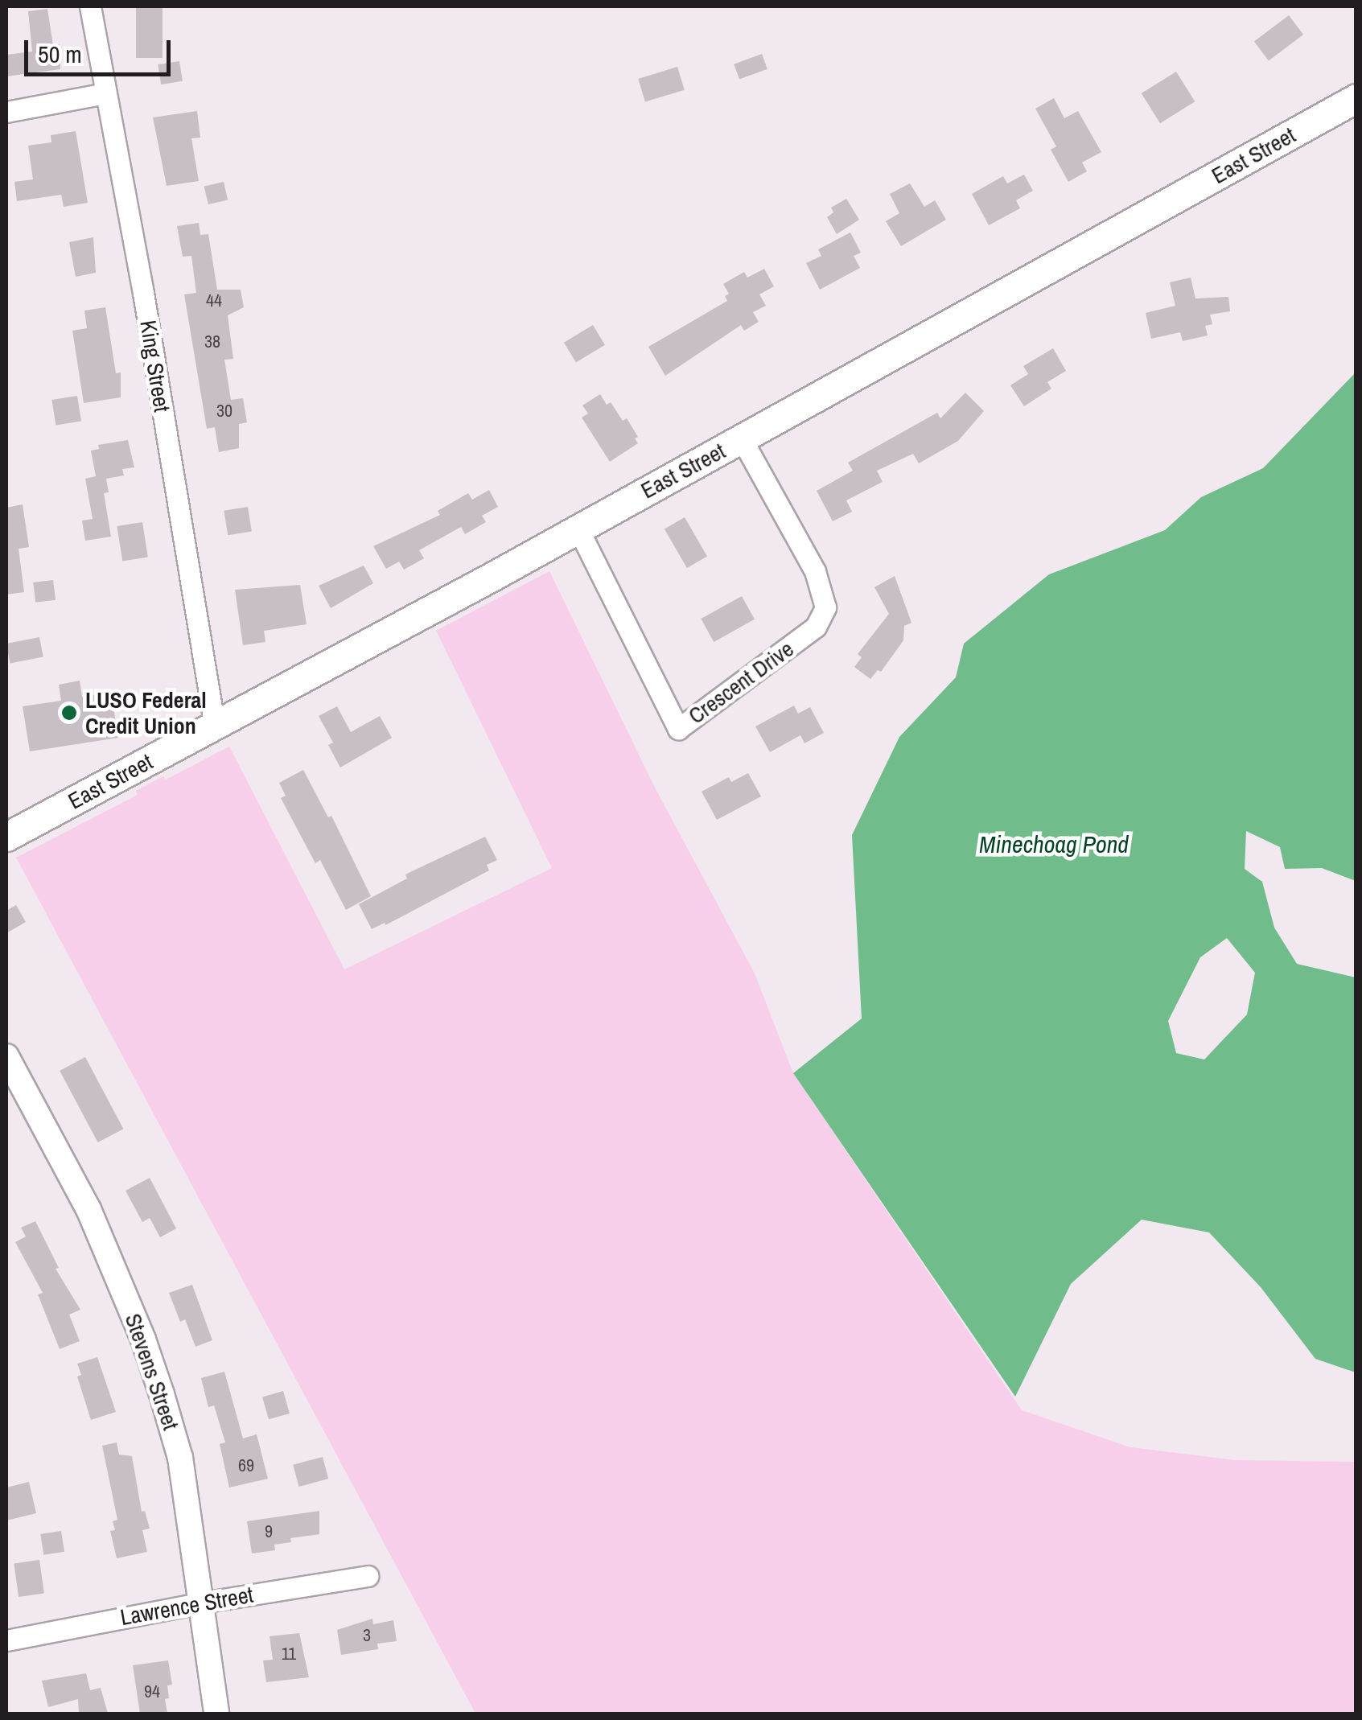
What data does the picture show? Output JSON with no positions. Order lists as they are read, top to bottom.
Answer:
{
  "streets": {
    "main road": ["East Street"],
    "street": [
      "King Street",
      "Crescent Drive",
      "Stevens Street",
      "Lawrence Street"
    ]
  },
  "crossings": [
    ["East Street", "King Street"],
    ["East Street", "Crescent Drive"],
    ["Stevens Street", "Lawrence Street"]
  ],
  "water": ["Minechoag Pond"],
  "places": ["LUSO Federal Credit Union"],
  "house_numbers": [
    "44",
    "38",
    "30",
    "69",
    "9",
    "3",
    "11",
    "94"
  ],
  "scale_bar": "50 m"
}
